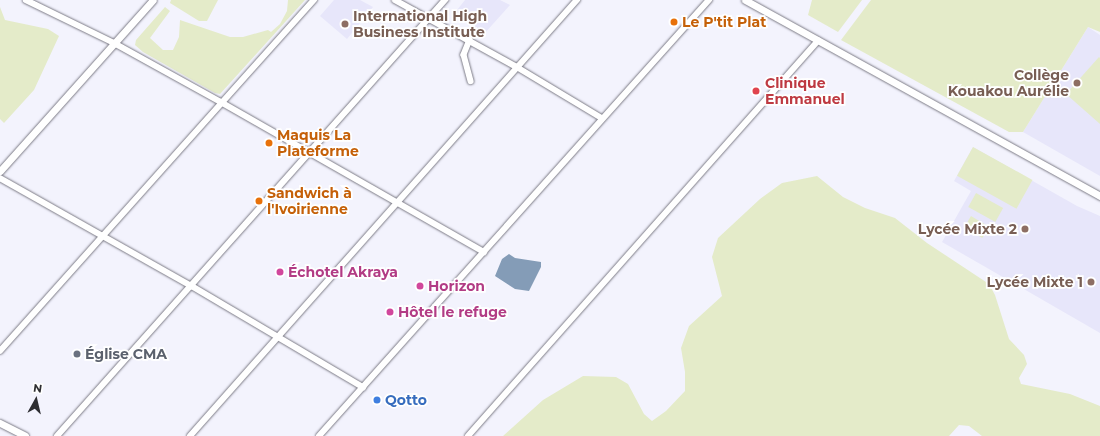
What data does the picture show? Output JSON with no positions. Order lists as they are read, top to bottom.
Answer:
{
  "places": [
    "Le P'tit Plat",
    "International High Business Institute",
    "Collège Kouakou Aurélie",
    "Clinique Emmanuel",
    "Maquis La Plateforme",
    "Sandwich à l'Ivoirienne",
    "Lycée Mixte 2",
    "Échotel Akraya",
    "Lycée Mixte 1",
    "Horizon",
    "Hôtel le refuge",
    "Église CMA",
    "Qotto"
  ],
  "north": "top"
}
